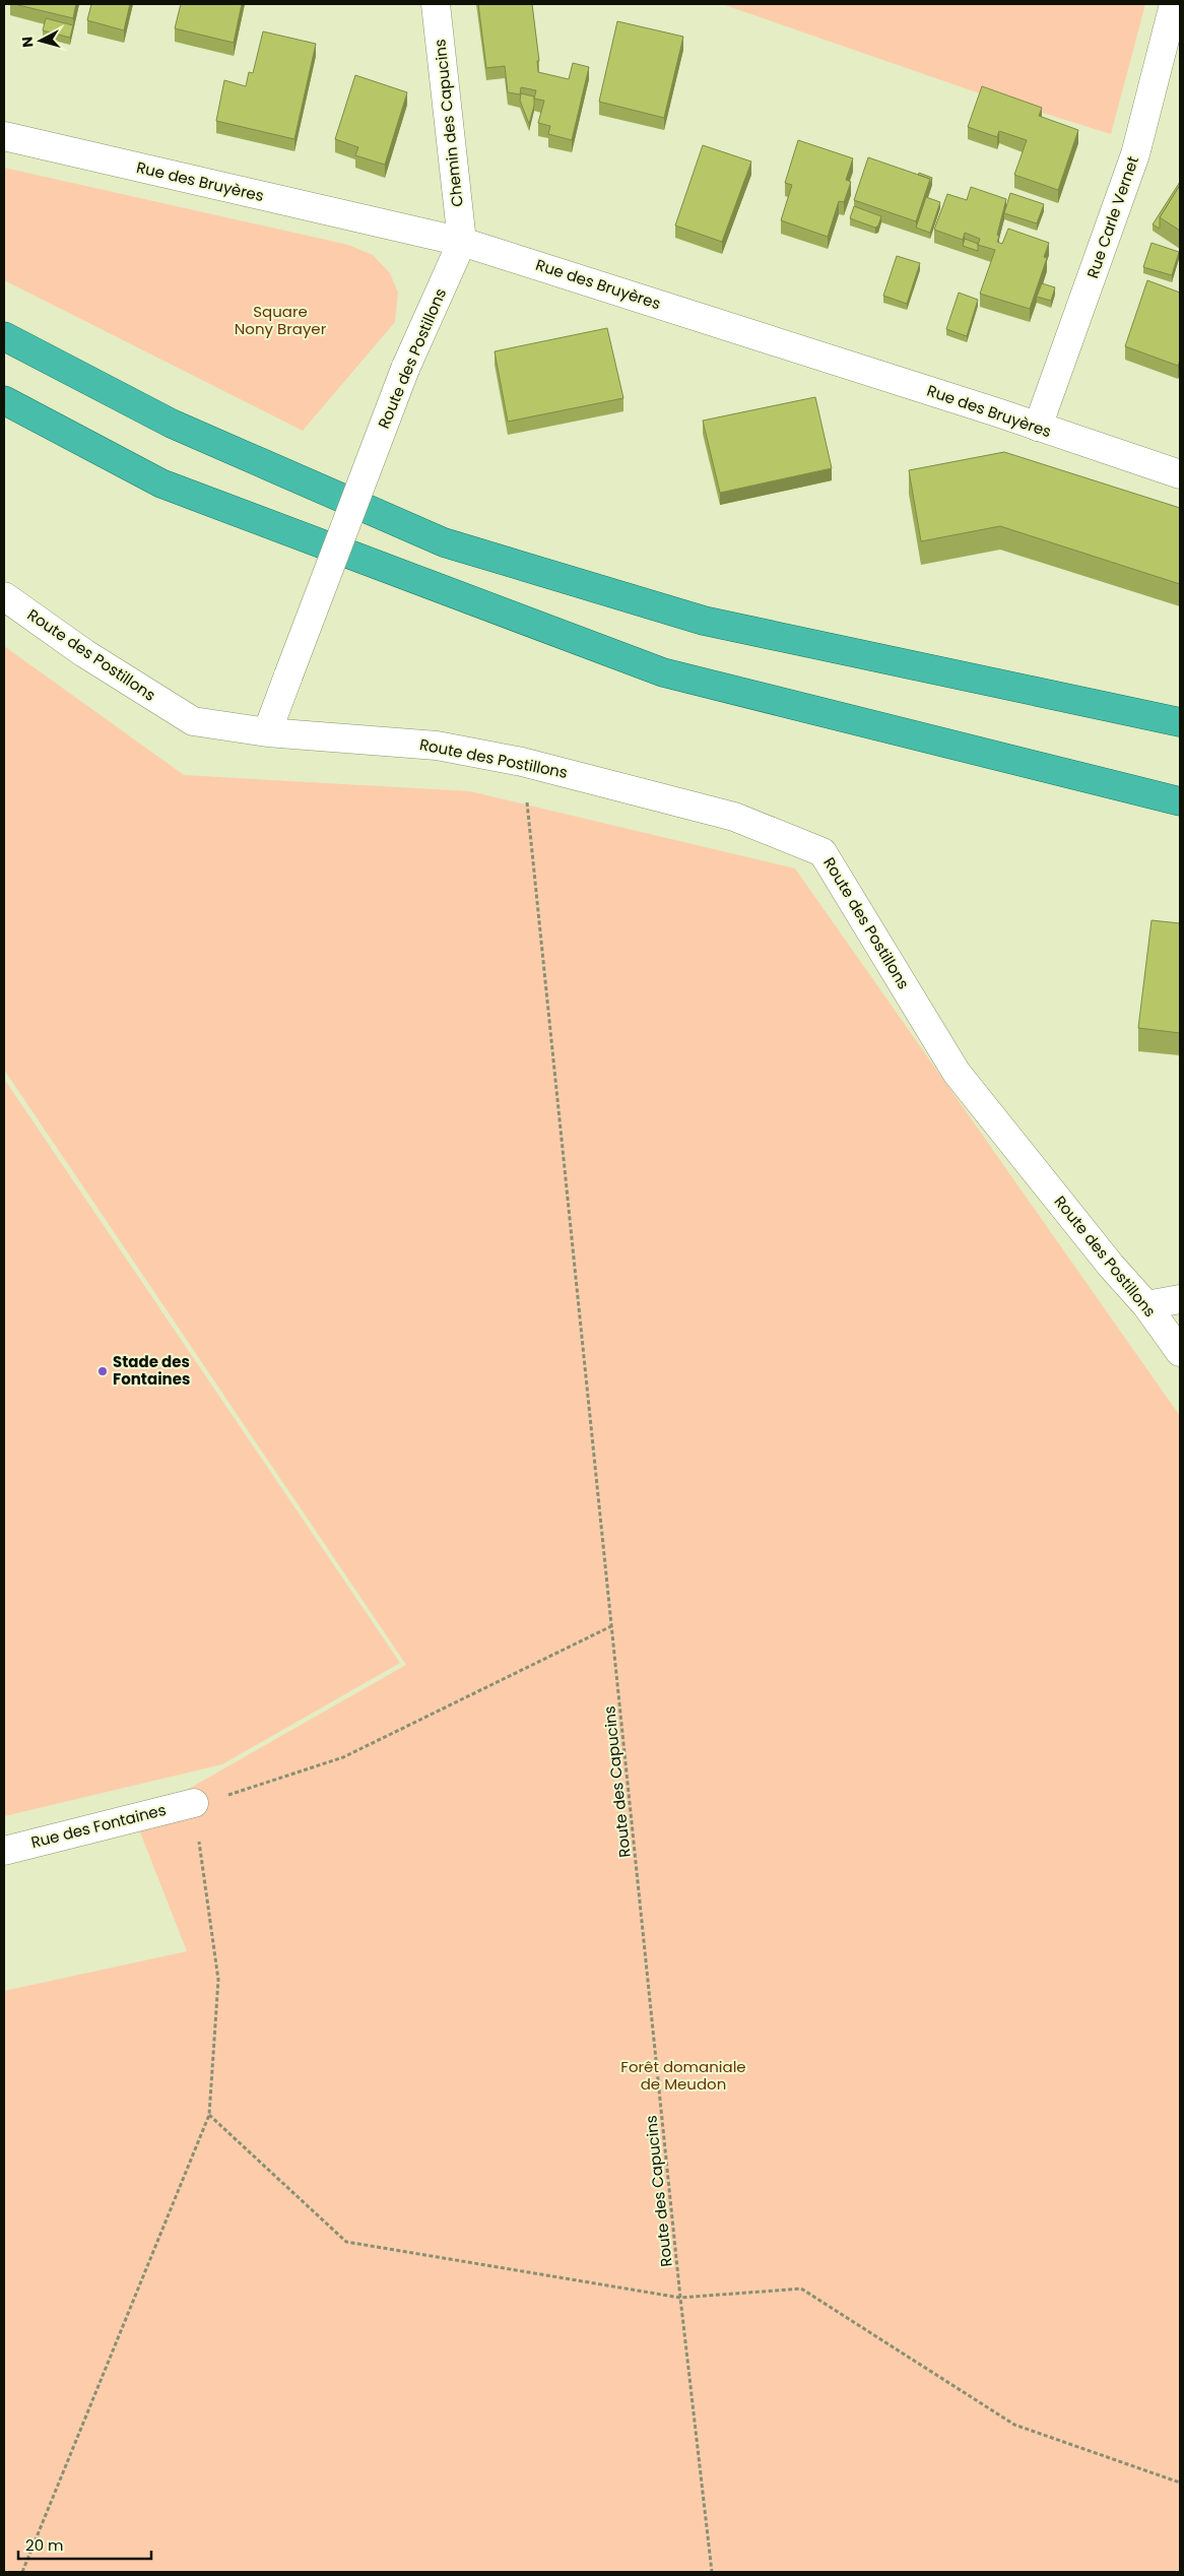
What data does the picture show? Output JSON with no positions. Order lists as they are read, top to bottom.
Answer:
{
  "streets": {
    "street": [
      "Chemin des Capucins",
      "Rue des Bruyères",
      "Rue Carle Vernet",
      "Route des Postillons",
      "Rue des Fontaines"
    ],
    "path": ["Route des Capucins"]
  },
  "crossings": [
    ["Chemin des Capucins", "Rue des Bruyères"],
    ["Chemin des Capucins", "Route des Postillons"],
    ["Rue des Bruyères", "Rue Carle Vernet"],
    ["Rue des Bruyères", "Route des Postillons"],
    ["Route des Postillons", "Route des Capucins"]
  ],
  "parks": ["Square Nony Brayer", "Forêt domaniale de Meudon"],
  "places": ["Stade des Fontaines"],
  "scale_bar": "20 m",
  "north": "left"
}
